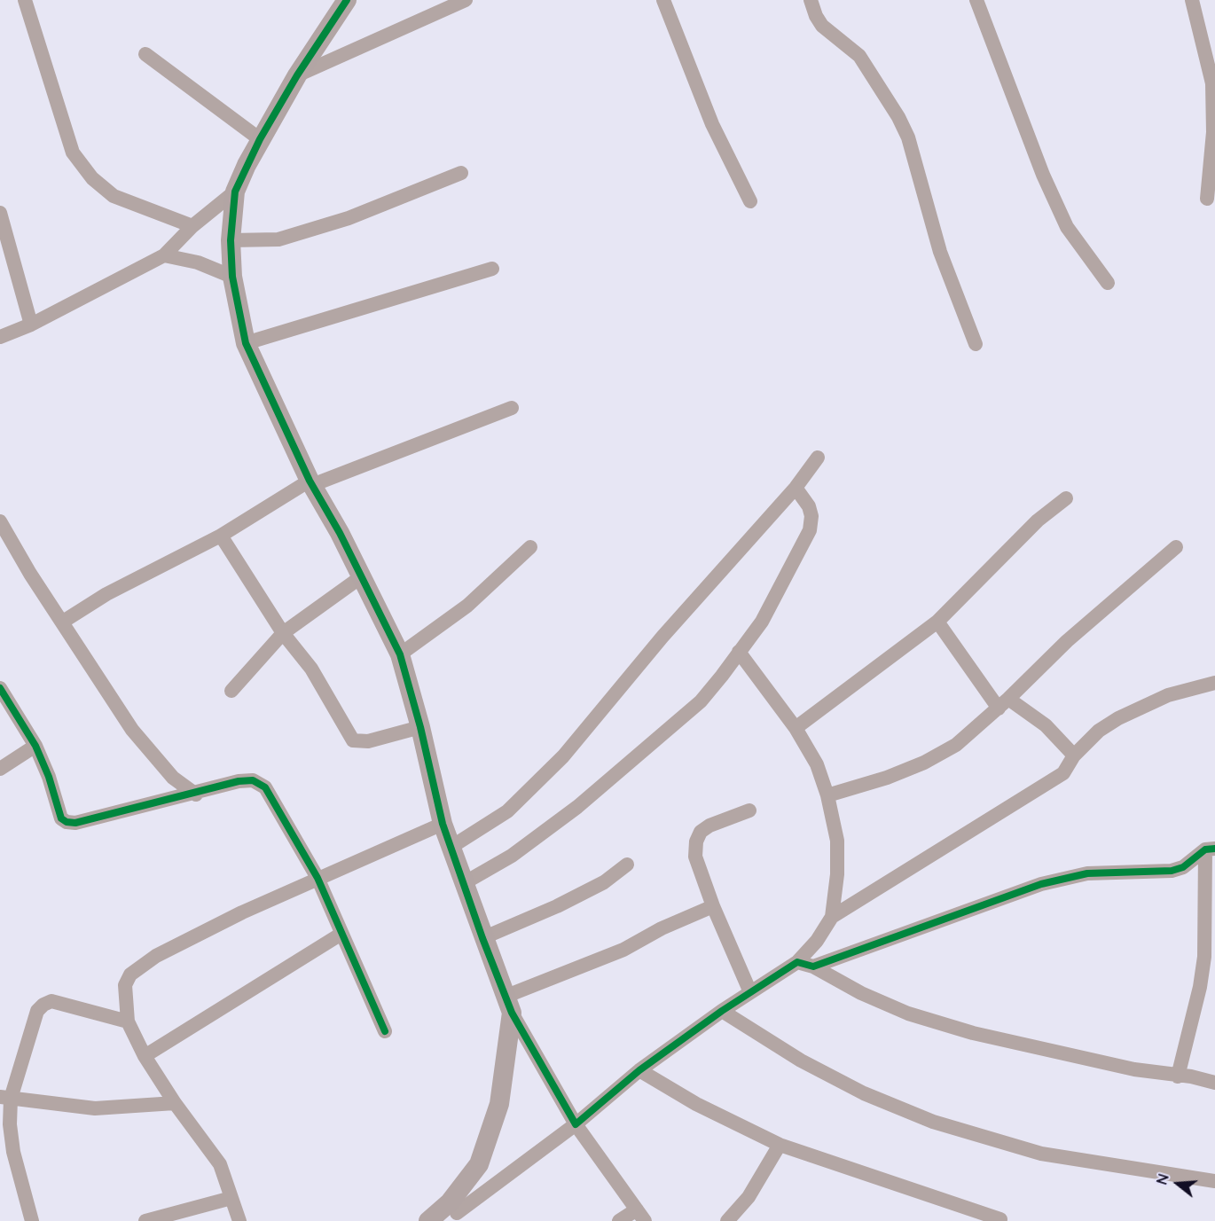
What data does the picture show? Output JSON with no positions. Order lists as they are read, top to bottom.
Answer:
{
  "north": "left"
}
